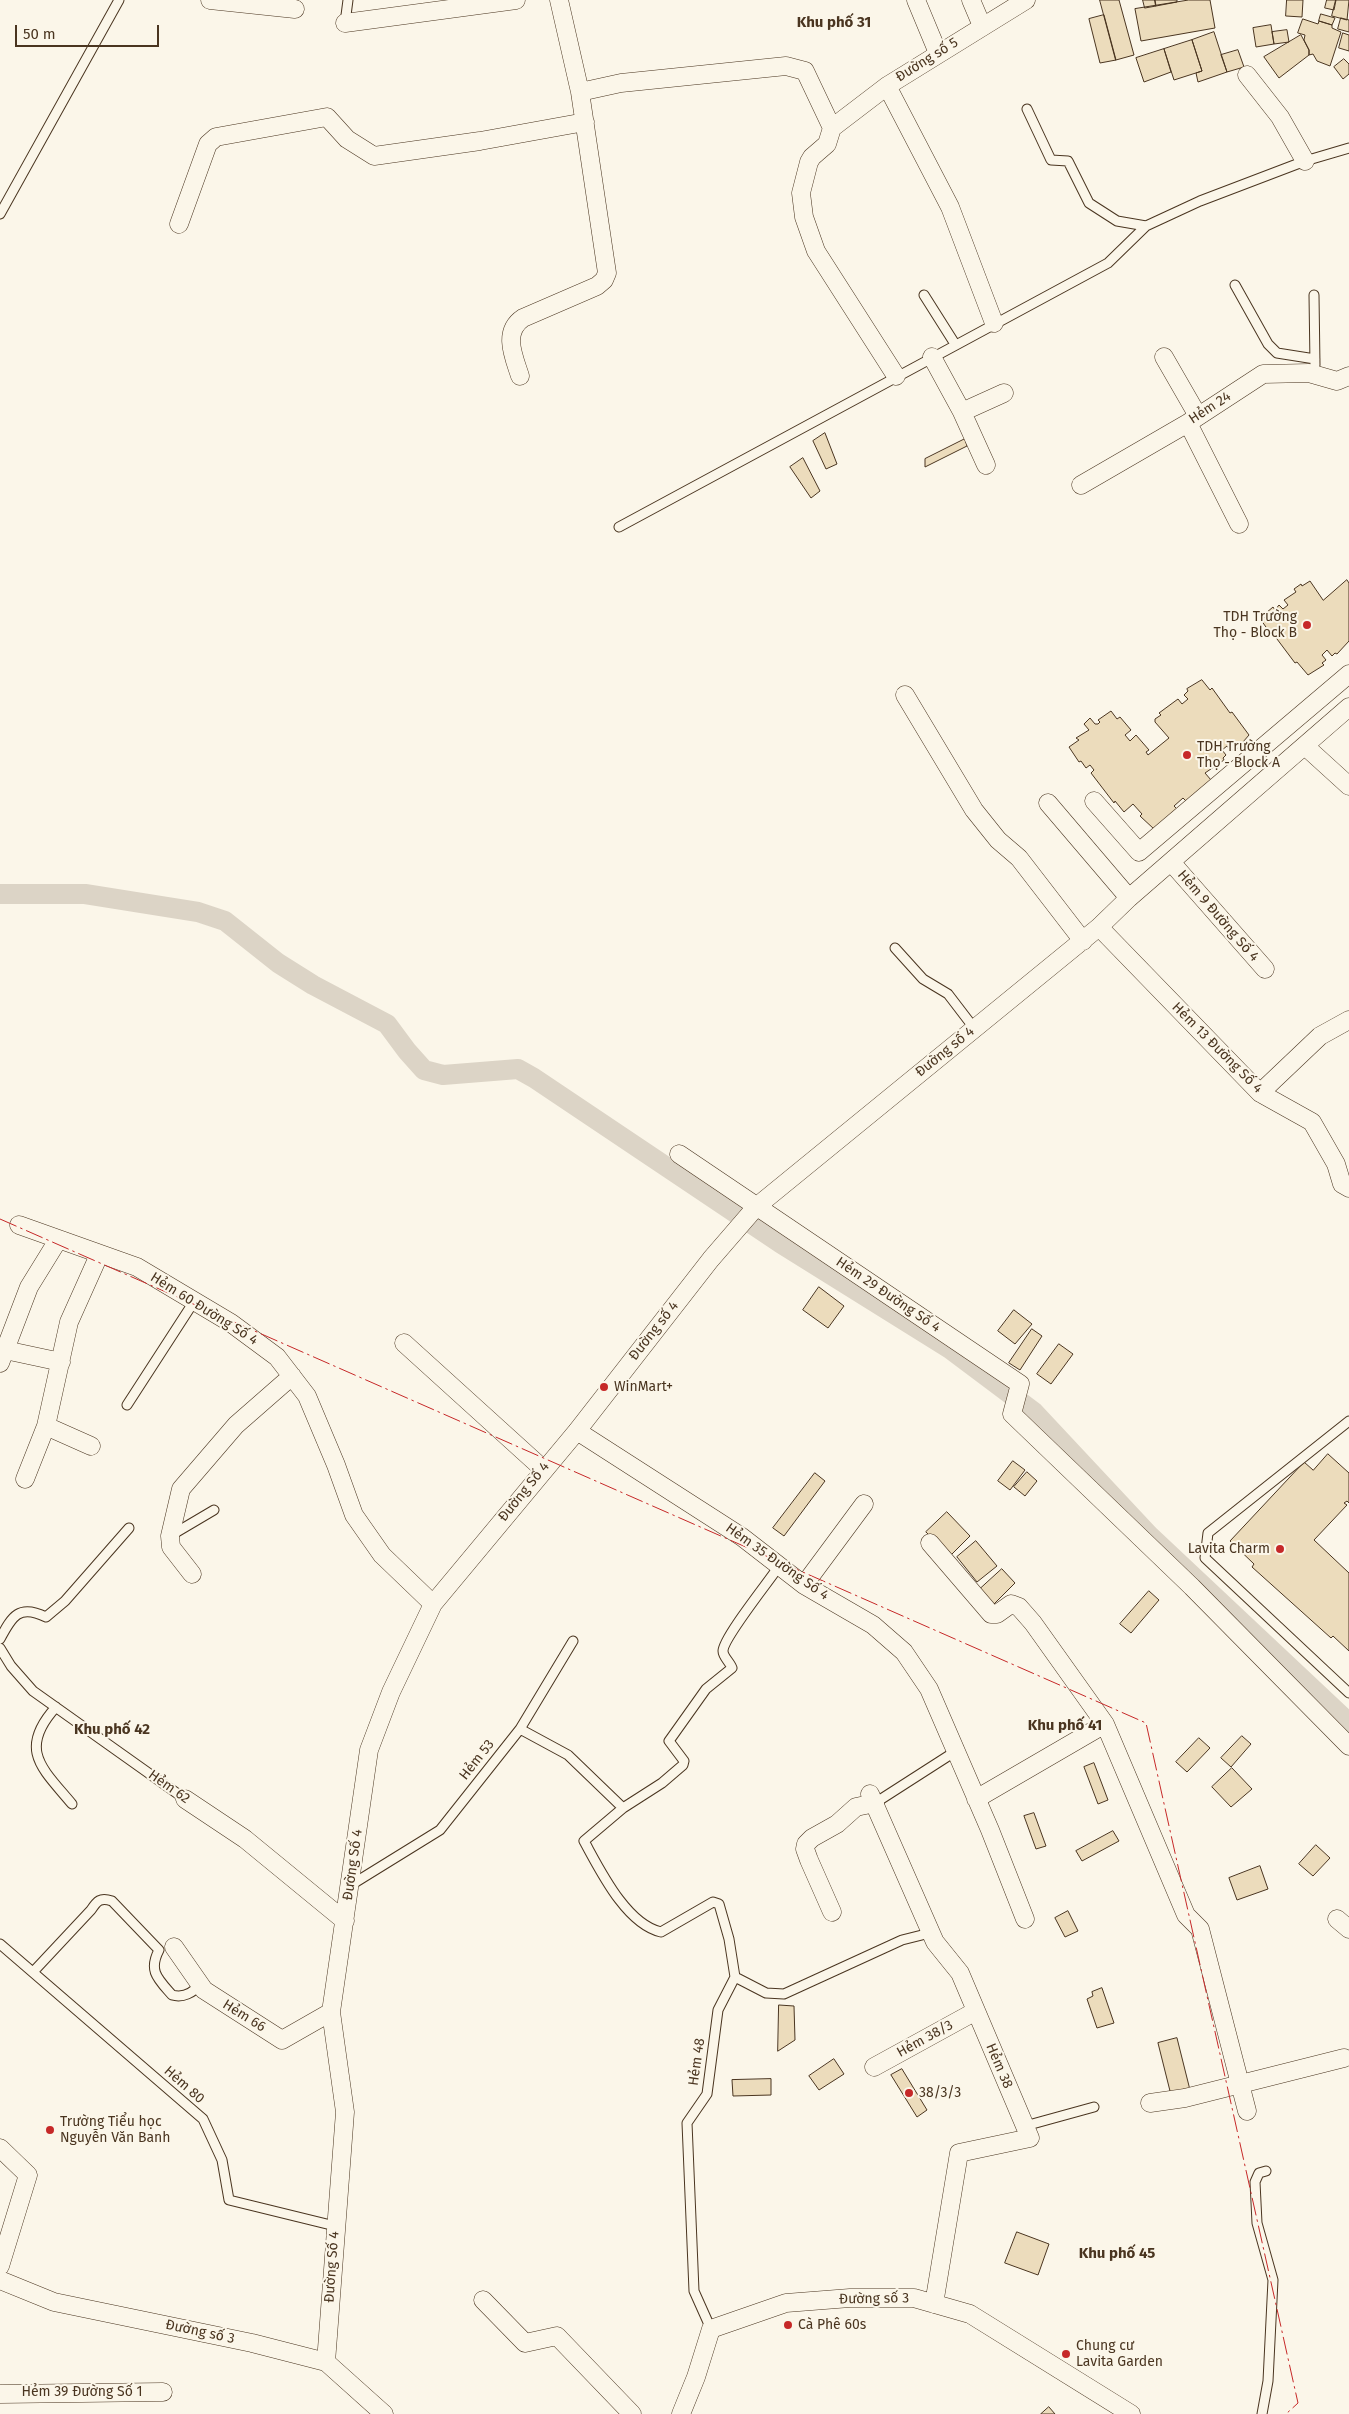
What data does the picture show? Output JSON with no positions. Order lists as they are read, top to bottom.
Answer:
{
  "streets": {
    "street": [
      "Đường số 5",
      "Hẻm 24",
      "Hẻm 9 Đường Số 4",
      "Hẻm 13 Đường Số 4",
      "Đường số 4",
      "Hẻm 29 Đường Số 4",
      "Hẻm 60 Đường Số 4",
      "Đường Số 4",
      "Hẻm 35 Đường Số 4",
      "Hẻm 62",
      "Hẻm 66",
      "Hẻm 38/3",
      "Hẻm 38",
      "Đường số 3",
      "Hẻm 39 Đường Số 1"
    ],
    "lane": ["Hẻm 53", "Hẻm 48", "Hẻm 80"]
  },
  "crossings": [
    ["Hẻm 9 Đường Số 4", "Đường số 4"],
    ["Hẻm 13 Đường Số 4", "Đường số 4"],
    ["Đường số 4", "Hẻm 29 Đường Số 4"],
    ["Đường số 4", "Đường Số 4"],
    ["Đường số 4", "Hẻm 35 Đường Số 4"],
    ["Hẻm 60 Đường Số 4", "Đường Số 4"],
    ["Đường Số 4", "Hẻm 35 Đường Số 4"],
    ["Đường Số 4", "Hẻm 53"],
    ["Đường Số 4", "Hẻm 62"],
    ["Đường Số 4", "Hẻm 66"],
    ["Đường Số 4", "Hẻm 80"],
    ["Đường Số 4", "Đường số 3"],
    ["Hẻm 38/3", "Hẻm 38"],
    ["Hẻm 48", "Đường số 3"]
  ],
  "districts": [
    "Khu phố 31",
    "Khu phố 41",
    "Khu phố 42",
    "Khu phố 45"
  ],
  "places": [
    "TDH Trường Thọ - Block B",
    "TDH Trường Thọ - Block A",
    "WinMart+",
    "Lavita Charm",
    "38/3/3",
    "Trường Tiểu học Nguyễn Văn Banh",
    "Cà Phê 60s",
    "Chung cư Lavita Garden"
  ],
  "scale_bar": "50 m"
}
